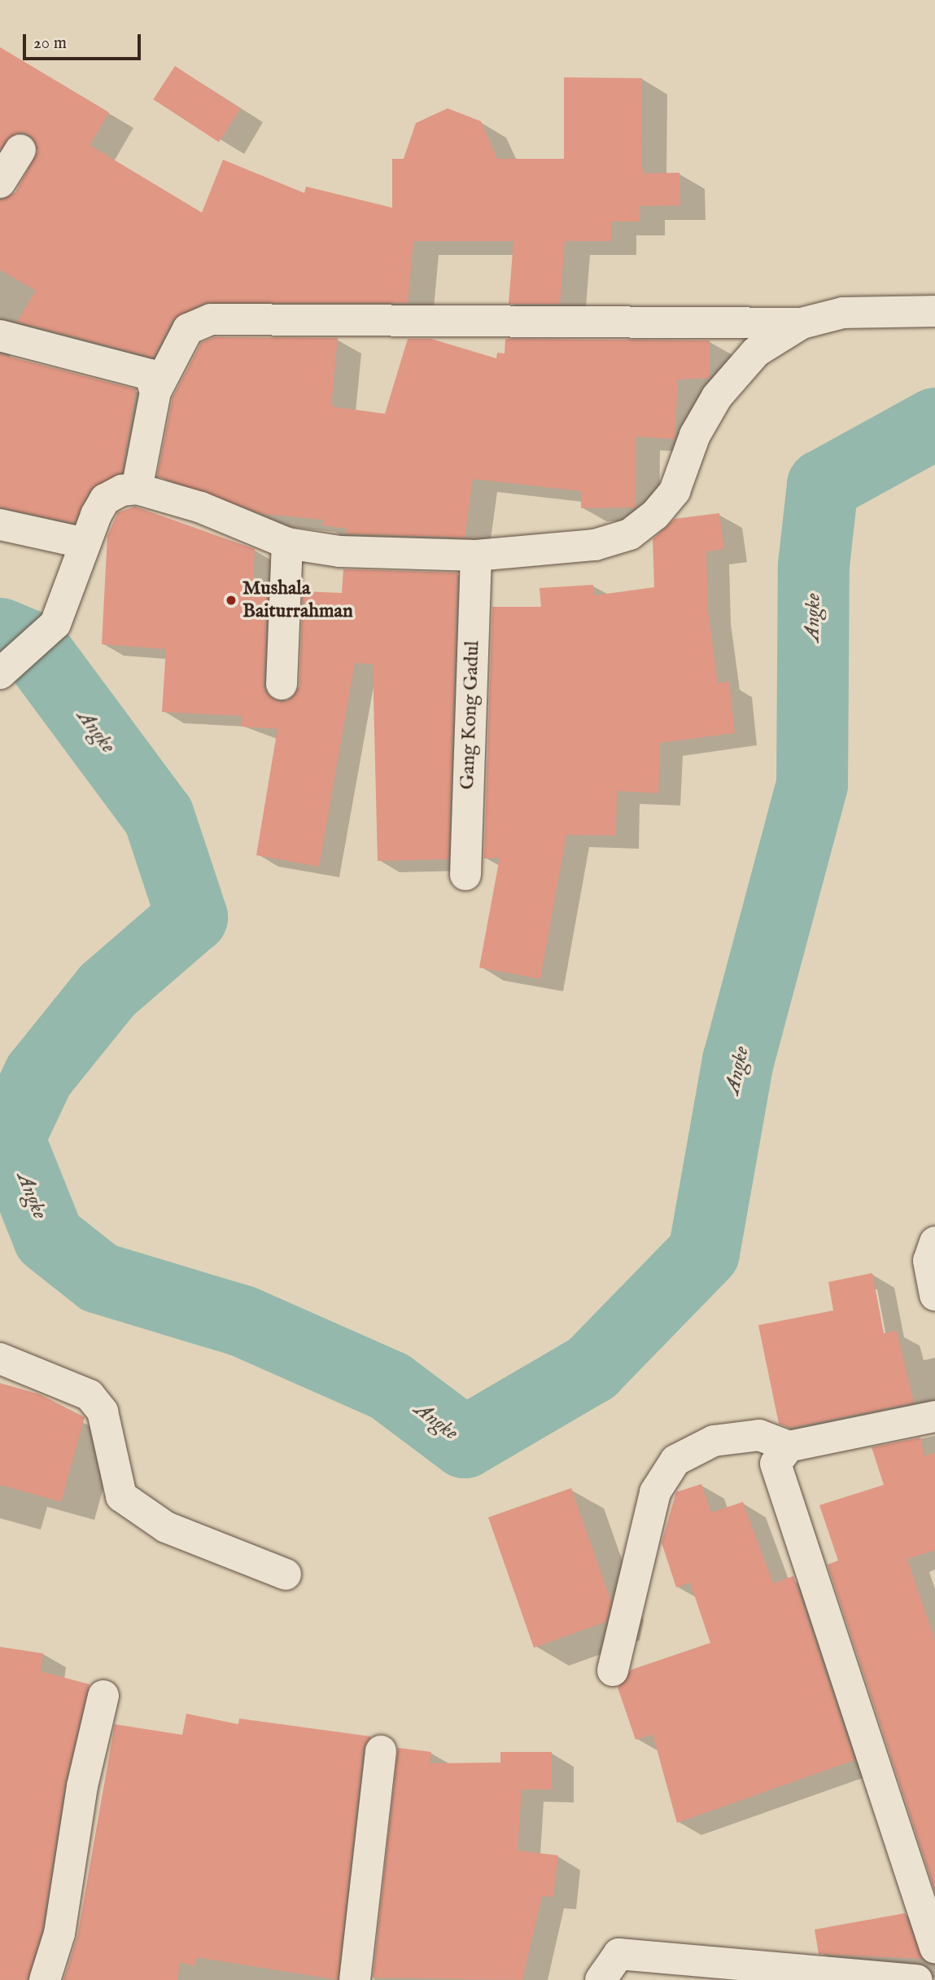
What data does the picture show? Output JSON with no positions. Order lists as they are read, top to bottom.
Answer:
{
  "streets": {
    "street": ["Gang Kong Gadul"]
  },
  "water": ["Angke"],
  "places": ["Mushala Baiturrahman"],
  "scale_bar": "20 m"
}
